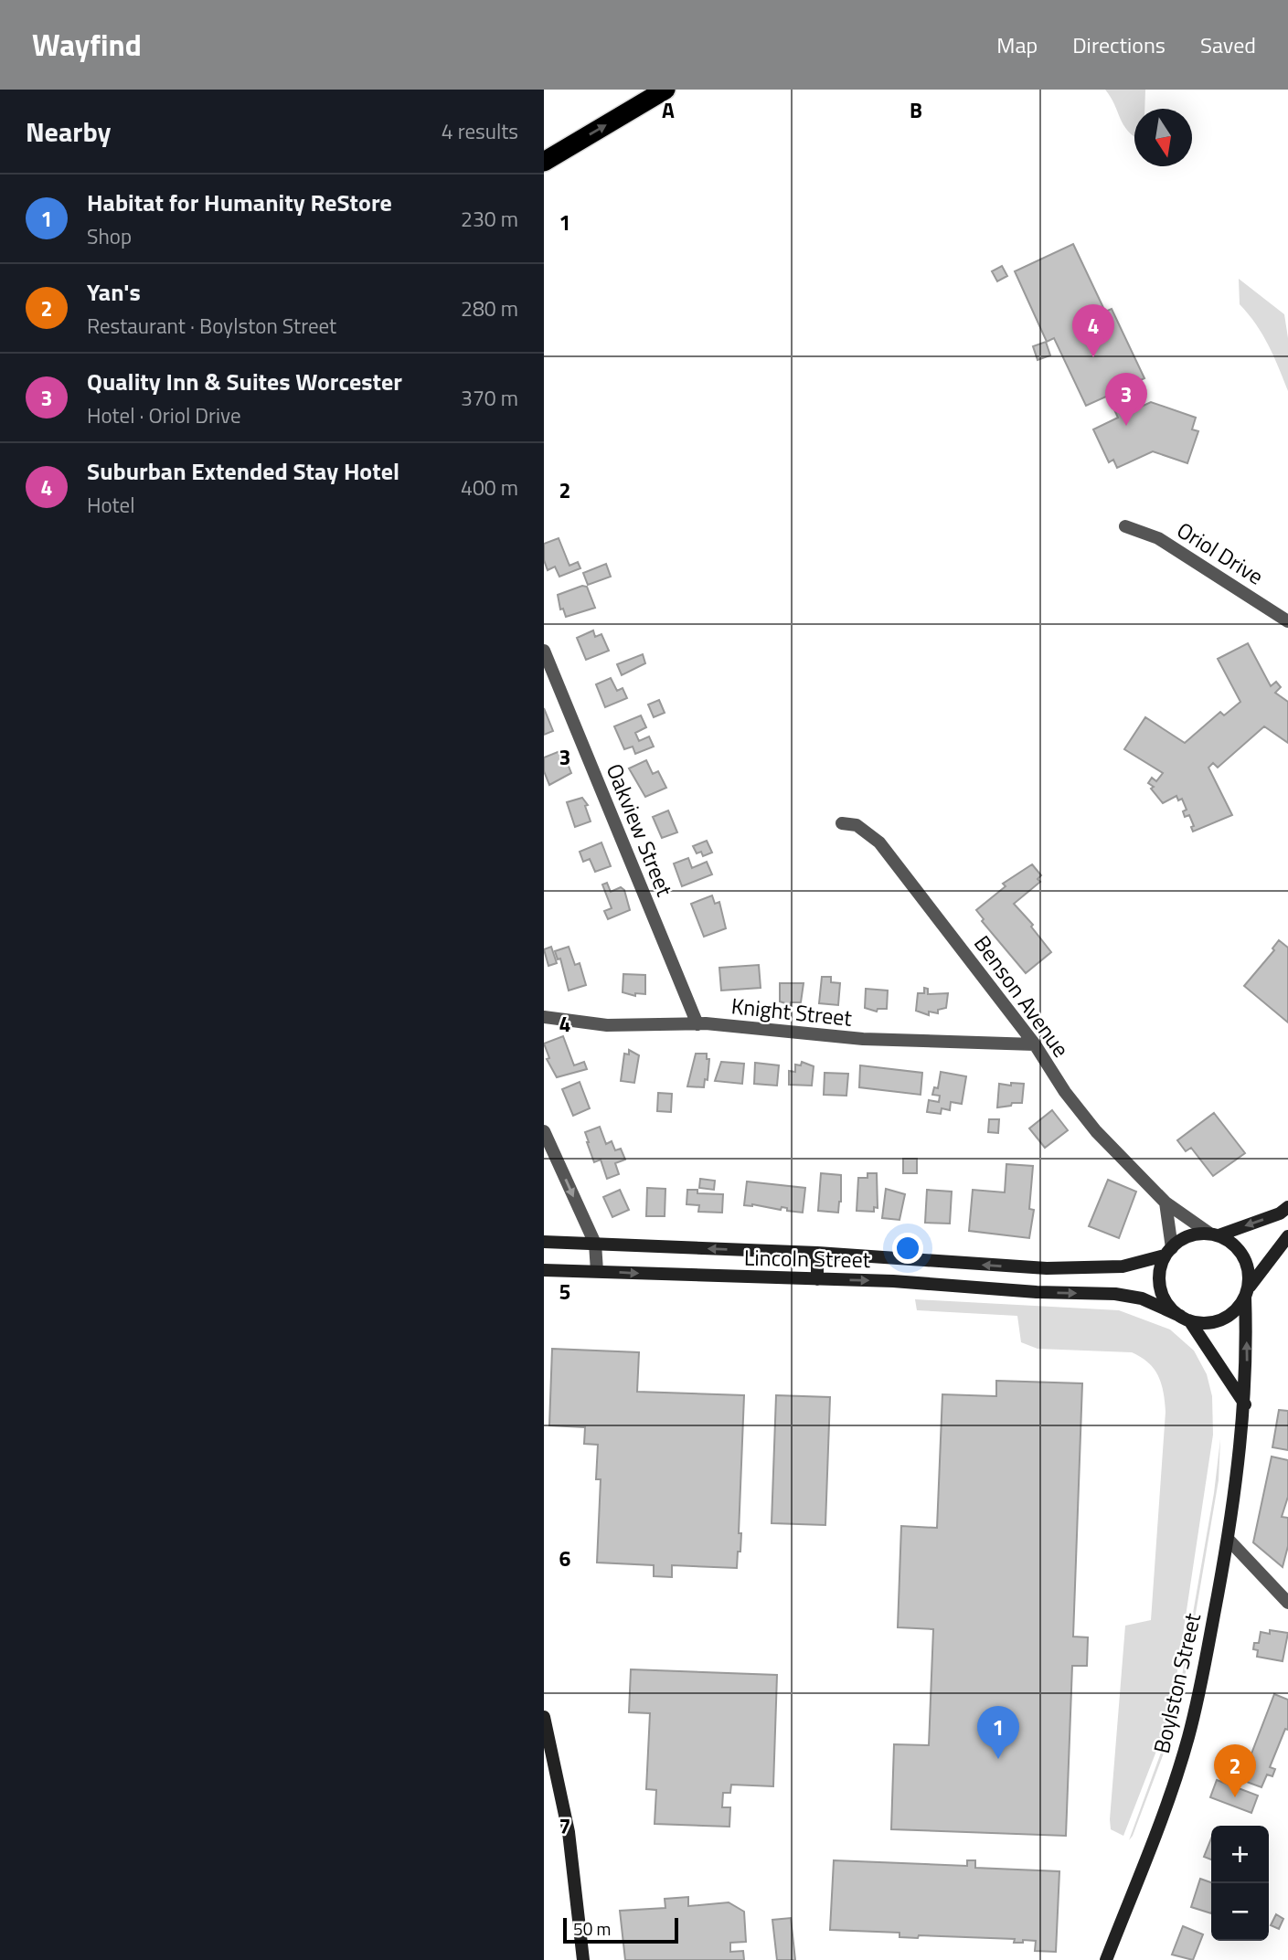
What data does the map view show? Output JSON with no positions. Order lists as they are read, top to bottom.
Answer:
{
  "streets": {
    "main road": ["Lincoln Street", "Boylston Street"],
    "street": [
      "Oriol Drive",
      "Oakview Street",
      "Benson Avenue",
      "Knight Street"
    ]
  },
  "crossings": [
    ["Oakview Street", "Knight Street"],
    ["Benson Avenue", "Knight Street"],
    ["Benson Avenue", "Lincoln Street"],
    ["Benson Avenue", "Boylston Street"],
    ["Lincoln Street", "Boylston Street"]
  ],
  "scale_bar": "50 m",
  "north": "bottom",
  "page": {
    "header": "Wayfind",
    "nav": ["Map", "Directions", "Saved"],
    "heading": ["Nearby", "4 results"],
    "list": [
      {
        "mark": "1",
        "name": "Habitat for Humanity ReStore",
        "note": "Shop",
        "value": "230 m"
      },
      {
        "mark": "2",
        "name": "Yan's",
        "note": "Restaurant · Boylston Street",
        "value": "280 m"
      },
      {
        "mark": "3",
        "name": "Quality Inn & Suites Worcester",
        "note": "Hotel · Oriol Drive",
        "value": "370 m"
      },
      {
        "mark": "4",
        "name": "Suburban Extended Stay Hotel",
        "note": "Hotel",
        "value": "400 m"
      }
    ],
    "pins": [
      "4",
      "3",
      "1",
      "2"
    ],
    "map_buttons": ["+", "−"],
    "scale": "50 m"
  },
  "grid": {
    "columns": ["A", "B"],
    "rows": [
      "1",
      "2",
      "3",
      "4",
      "5",
      "6",
      "7"
    ]
  }
}
